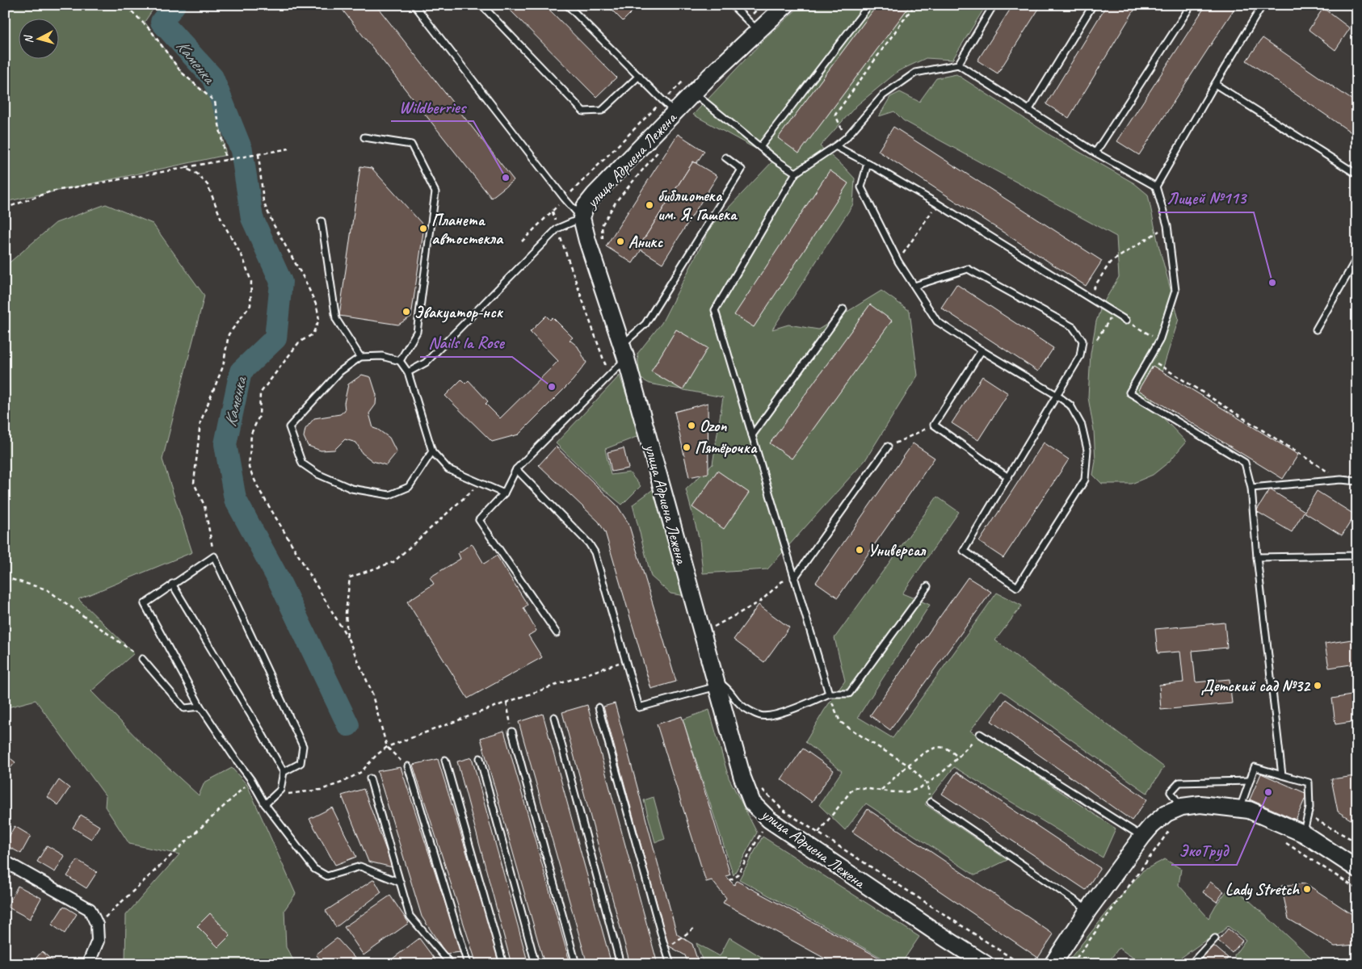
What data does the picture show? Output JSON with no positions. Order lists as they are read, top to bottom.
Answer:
{
  "streets": {
    "street": ["улица Адриена Лежена"]
  },
  "water": ["Каменка"],
  "places": [
    "Wildberries",
    "библиотека им. Я. Гашека",
    "Планета автостекла",
    "Аникс",
    "Лицей №113",
    "Эвакуатор-нск",
    "Nails la Rose",
    "Ozon",
    "Пятёрочка",
    "Универсал",
    "Детский сад №32",
    "ЭкоТруд",
    "Lady Stretch"
  ],
  "north": "left"
}
